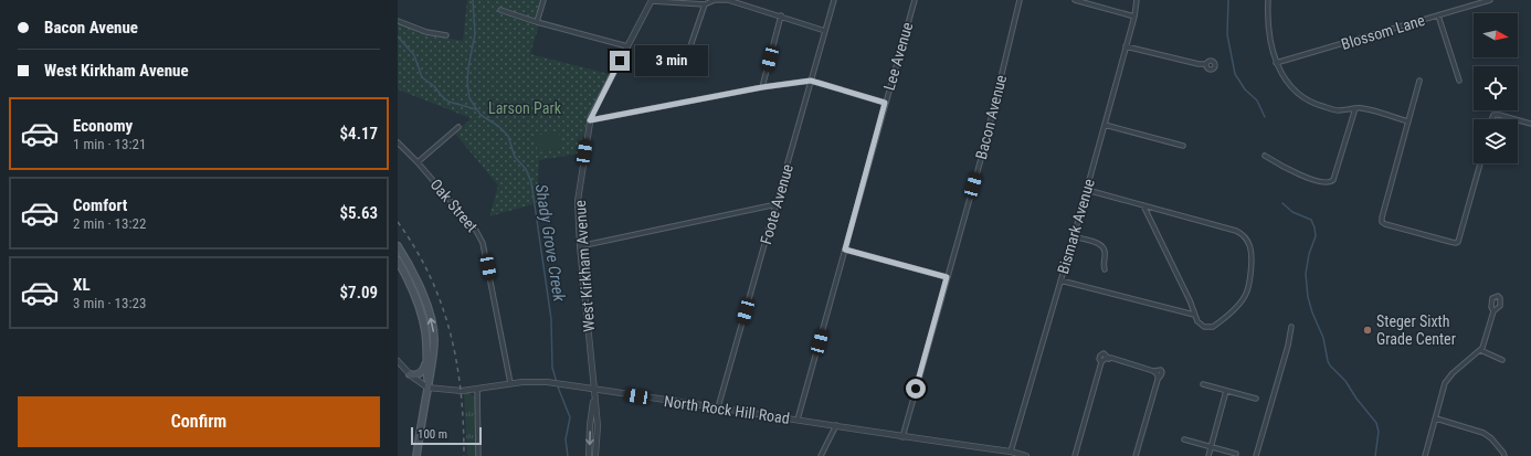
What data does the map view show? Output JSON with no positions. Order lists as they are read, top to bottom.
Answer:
{
  "streets": {
    "street": [
      "Blossom Lane",
      "Lee Avenue",
      "Bacon Avenue",
      "Foote Avenue",
      "Oak Street",
      "Bismark Avenue",
      "West Kirkham Avenue",
      "North Rock Hill Road"
    ]
  },
  "crossings": [
    ["Lee Avenue", "North Rock Hill Road"],
    ["Bacon Avenue", "North Rock Hill Road"],
    ["Foote Avenue", "North Rock Hill Road"],
    ["Oak Street", "North Rock Hill Road"],
    ["Bismark Avenue", "North Rock Hill Road"],
    ["West Kirkham Avenue", "North Rock Hill Road"]
  ],
  "water": ["Shady Grove Creek"],
  "parks": ["Larson Park"],
  "places": ["Steger Sixth Grade Center"],
  "scale_bar": "100 m",
  "north": "right",
  "page": {
    "banner": ["Bacon Avenue", "West Kirkham Avenue"],
    "bubble": "3 min",
    "list": [
      {
        "name": "Economy",
        "note": "1 min · 13:21",
        "value": "$4.17"
      },
      {
        "name": "Comfort",
        "note": "2 min · 13:22",
        "value": "$5.63"
      },
      {
        "name": "XL",
        "note": "3 min · 13:23",
        "value": "$7.09"
      }
    ],
    "buttons": "Confirm",
    "scale": "100 m"
  }
}
